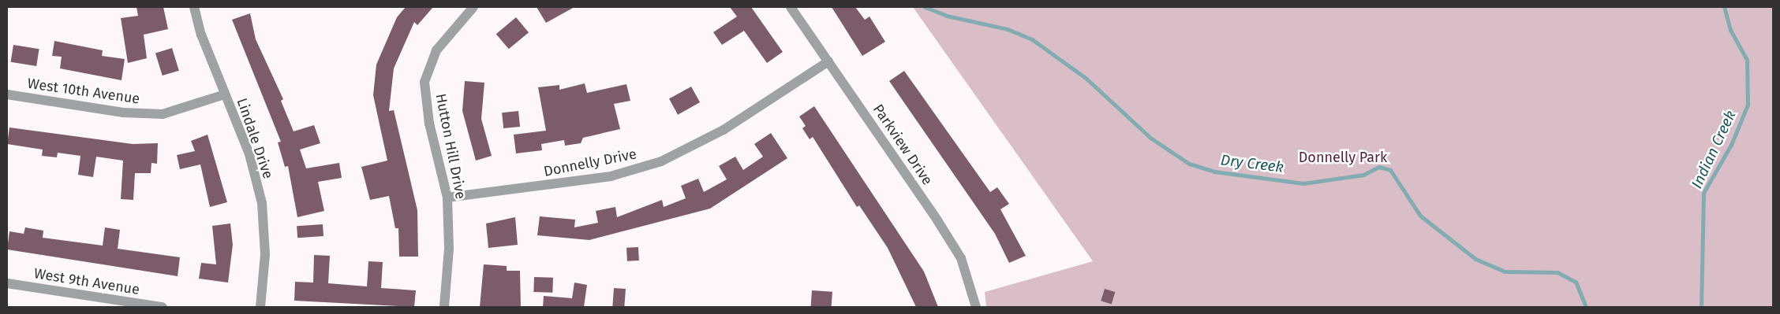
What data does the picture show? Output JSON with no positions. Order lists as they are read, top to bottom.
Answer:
{
  "streets": {
    "street": [
      "West 10th Avenue",
      "Lindale Drive",
      "Parkview Drive",
      "Hutton Hill Drive",
      "Donnelly Drive",
      "West 9th Avenue"
    ]
  },
  "crossings": [
    ["West 10th Avenue", "Lindale Drive"],
    ["Parkview Drive", "Donnelly Drive"],
    ["Hutton Hill Drive", "Donnelly Drive"]
  ],
  "water": ["Indian Creek", "Dry Creek"],
  "parks": ["Donnelly Park"]
}
